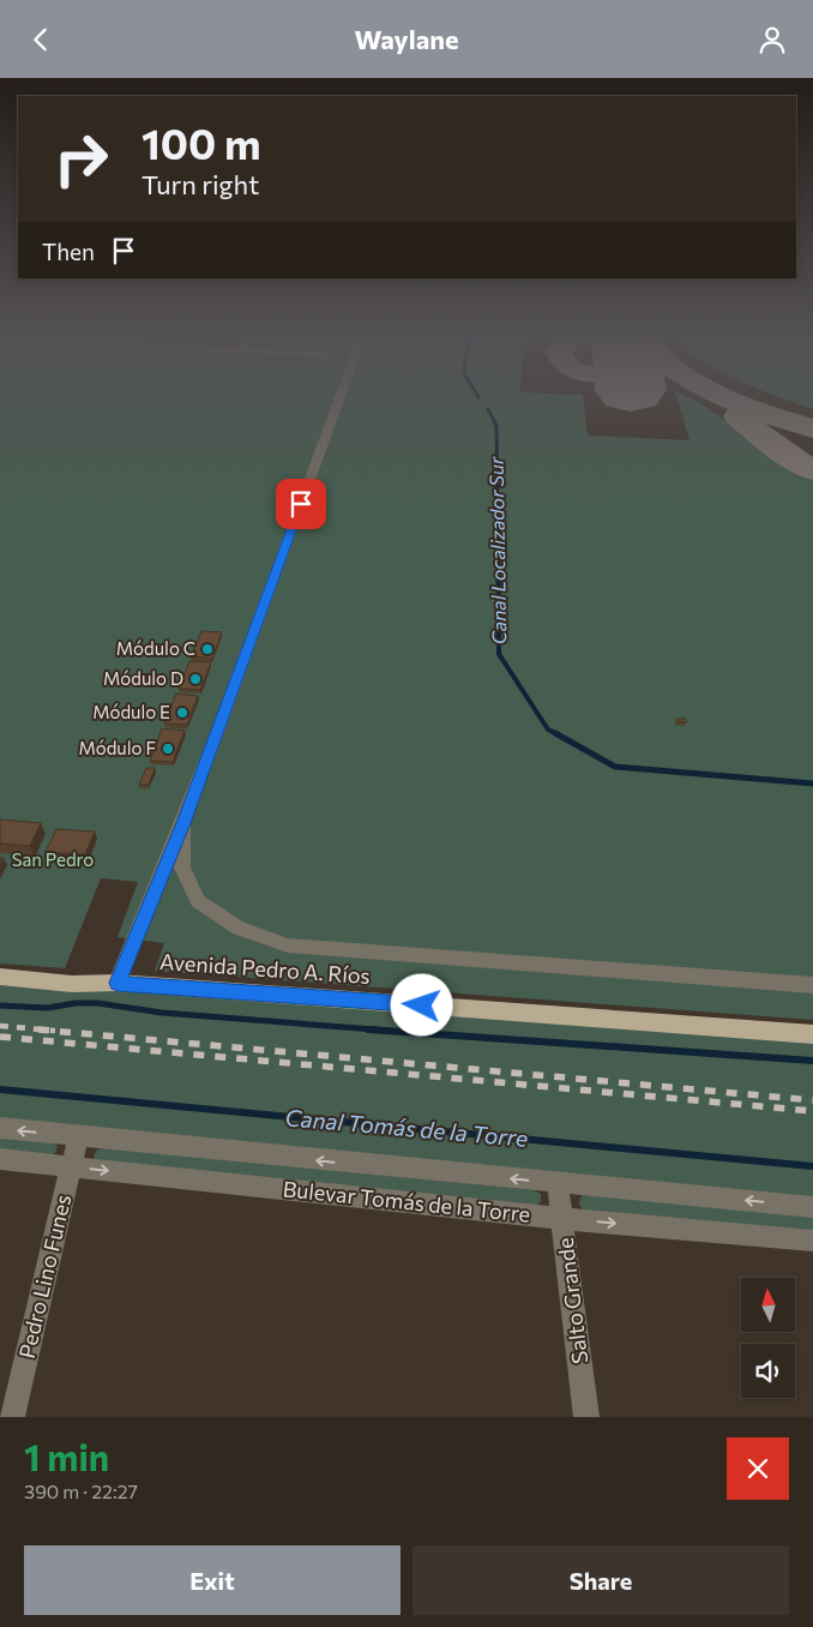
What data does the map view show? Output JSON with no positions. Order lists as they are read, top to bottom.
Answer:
{
  "streets": {
    "main road": ["Avenida Pedro A. Ríos"],
    "street": ["Bulevar Tomás de la Torre", "Pedro Lino Funes", "Salto Grande"]
  },
  "crossings": [
    ["Bulevar Tomás de la Torre", "Pedro Lino Funes"],
    ["Bulevar Tomás de la Torre", "Salto Grande"]
  ],
  "water": ["Canal Localizador Sur", "Canal Tomás de la Torre"],
  "parks": ["San Pedro"],
  "places": [
    "Módulo C",
    "Módulo D",
    "Módulo E",
    "Módulo F"
  ],
  "north": "top",
  "page": {
    "header": "Waylane",
    "turn": ["100 m", "Turn right"],
    "then": "Then",
    "heading": ["1 min", "390 m · 22:27"],
    "buttons": ["Exit", "Share"]
  }
}
